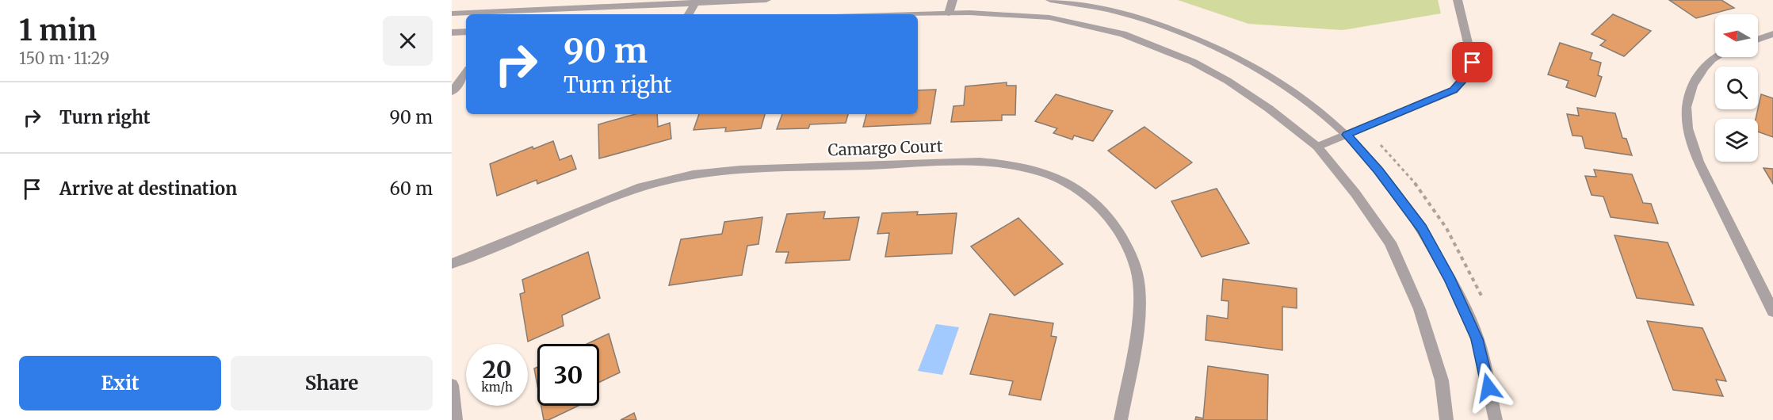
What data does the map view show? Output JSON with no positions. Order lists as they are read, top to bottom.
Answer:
{
  "streets": {
    "street": ["Camargo Court"]
  },
  "north": "left",
  "page": {
    "heading": ["1 min", "150 m · 11:29"],
    "turn": ["90 m", "Turn right"],
    "list": [
      {
        "name": "Turn right",
        "value": "90 m"
      },
      {
        "name": "Arrive at destination",
        "value": "60 m"
      }
    ],
    "speed": "20 km/h",
    "limit": "30",
    "buttons": ["Exit", "Share"]
  }
}
